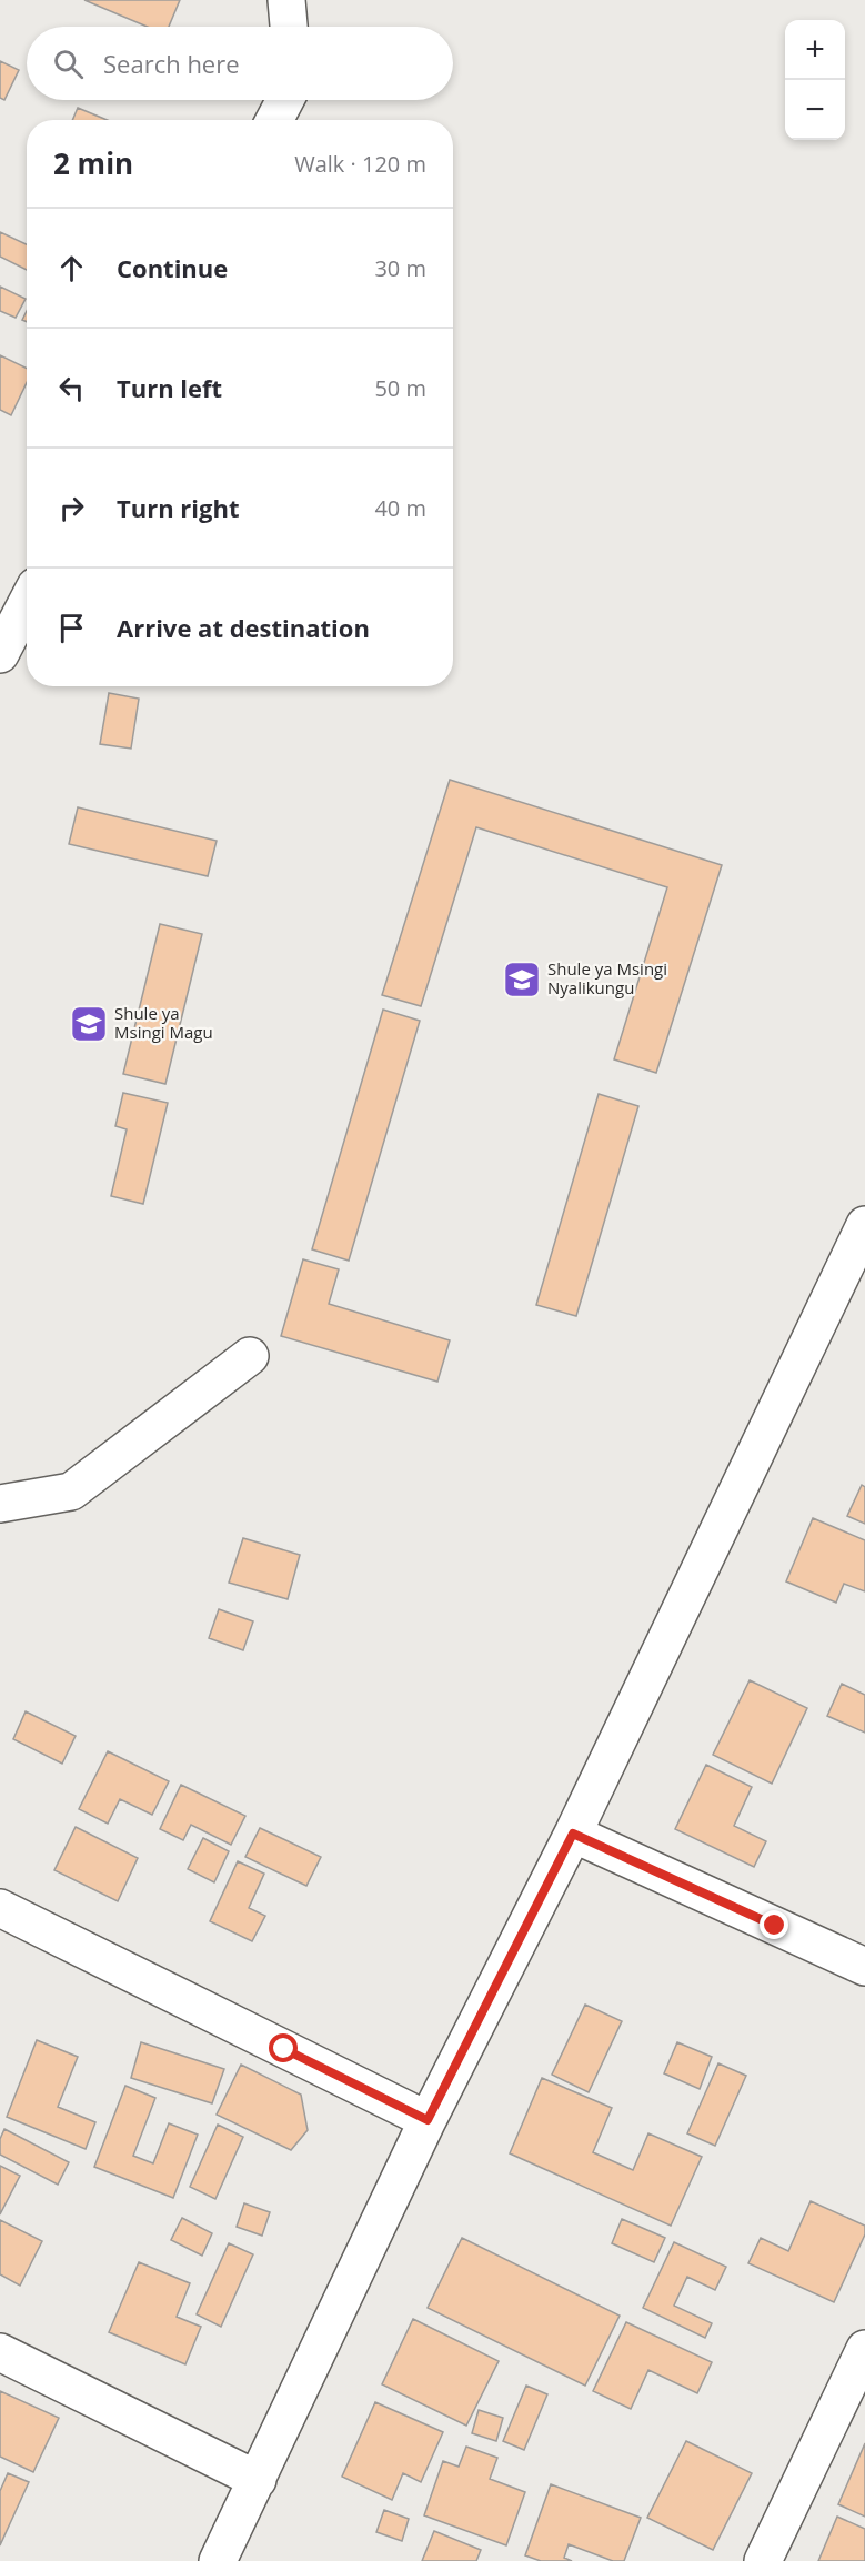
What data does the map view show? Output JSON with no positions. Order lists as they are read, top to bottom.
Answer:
{
  "places": {
    "school or university": ["Shule ya Msingi Nyalikungu", "Shule ya Msingi Magu"]
  },
  "page": {
    "map_buttons": ["+", "−"],
    "search": "Search here",
    "heading": ["2 min", "Walk · 120 m"],
    "list": [
      ["Continue", "30 m"],
      ["Turn left", "50 m"],
      ["Turn right", "40 m"],
      "Arrive at destination"
    ]
  }
}
